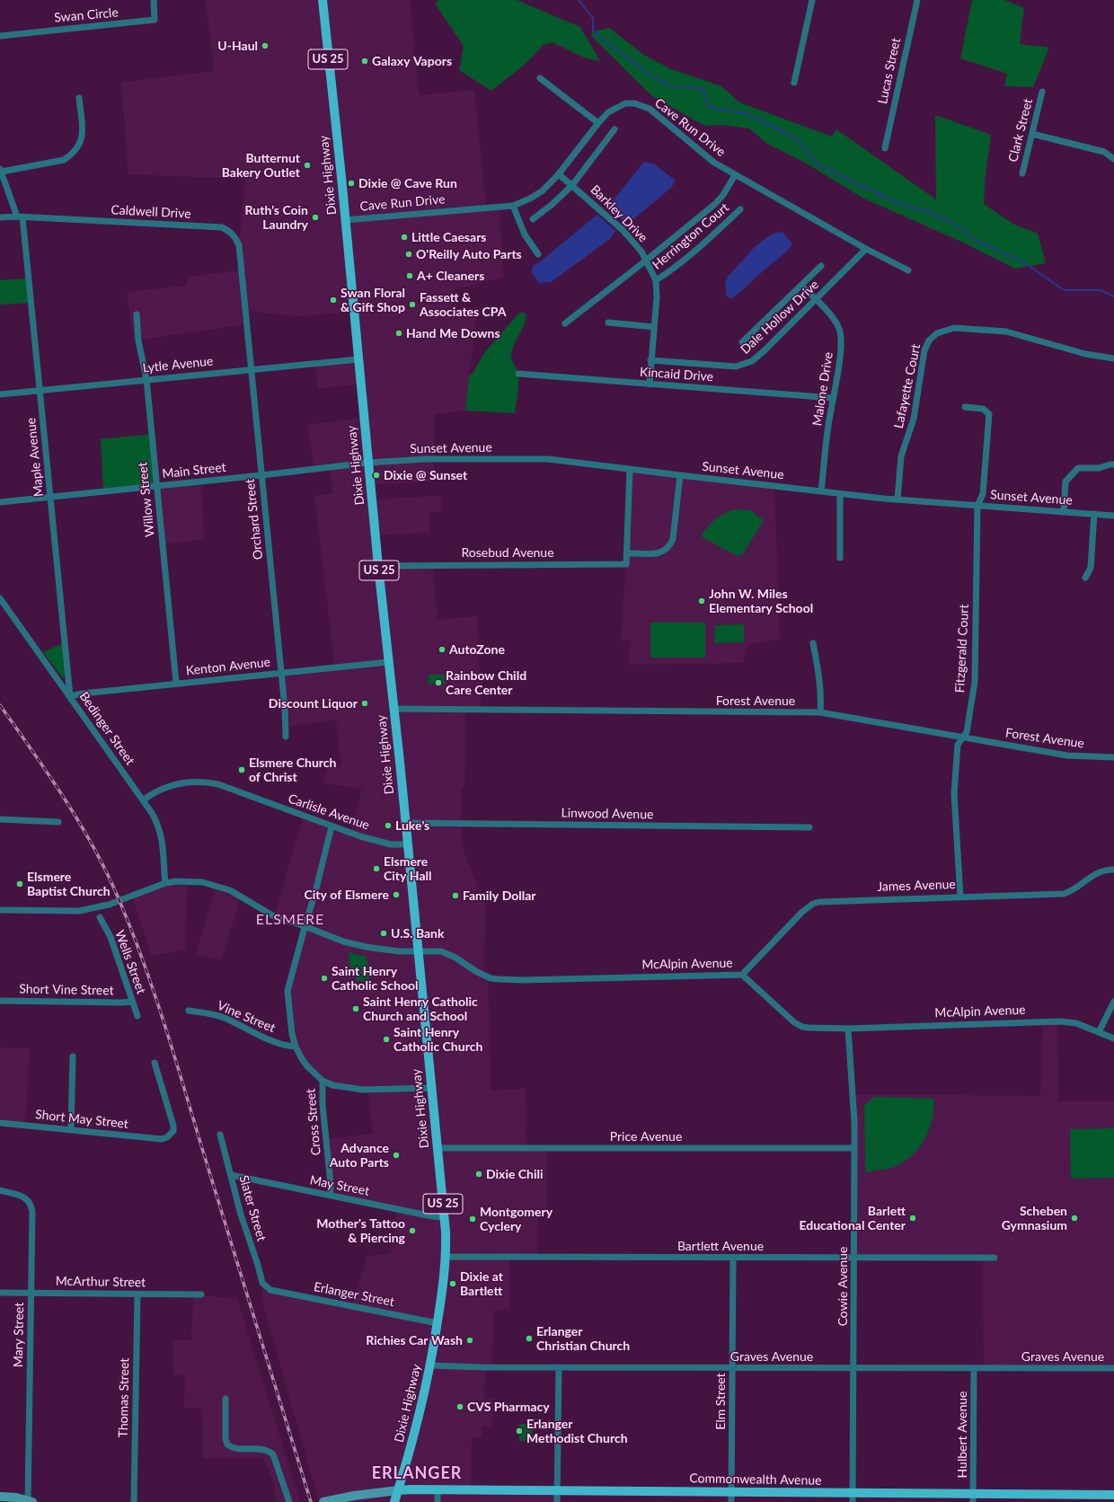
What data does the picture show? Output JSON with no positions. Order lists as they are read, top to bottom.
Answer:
{
  "streets": {
    "main road": ["US 25", "Dixie Highway", "Commonwealth Avenue"],
    "street": [
      "Swan Circle",
      "Lucas Street",
      "Cave Run Drive",
      "Clark Street",
      "Caldwell Drive",
      "Barkley Drive",
      "Herrington Court",
      "Dale Hollow Drive",
      "Lytle Avenue",
      "Kincaid Drive",
      "Lafayette Court",
      "Malone Drive",
      "Sunset Avenue",
      "Maple Avenue",
      "Main Street",
      "Willow Street",
      "Orchard Street",
      "Rosebud Avenue",
      "Fitzgerald Court",
      "Kenton Avenue",
      "Forest Avenue",
      "Bedinger Street",
      "Carlisle Avenue",
      "Linwood Avenue",
      "James Avenue",
      "Wells Street",
      "McAlpin Avenue",
      "Short Vine Street",
      "Vine Street",
      "Short May Street",
      "Cross Street",
      "Price Avenue",
      "May Street",
      "Slater Street",
      "Bartlett Avenue",
      "McArthur Street",
      "Cowie Avenue",
      "Erlanger Street",
      "Mary Street",
      "Graves Avenue",
      "Thomas Street",
      "Elm Street",
      "Hulbert Avenue"
    ]
  },
  "crossings": [
    ["Cave Run Drive", "Dixie Highway"],
    ["Cave Run Drive", "Barkley Drive"],
    ["Cave Run Drive", "Dale Hollow Drive"],
    ["Dixie Highway", "Lytle Avenue"],
    ["Dixie Highway", "Sunset Avenue"],
    ["Dixie Highway", "Main Street"],
    ["Dixie Highway", "Rosebud Avenue"],
    ["Dixie Highway", "Kenton Avenue"],
    ["Dixie Highway", "Forest Avenue"],
    ["Dixie Highway", "Carlisle Avenue"],
    ["Dixie Highway", "Linwood Avenue"],
    ["Dixie Highway", "McAlpin Avenue"],
    ["Dixie Highway", "Price Avenue"],
    ["Dixie Highway", "May Street"],
    ["Dixie Highway", "Bartlett Avenue"],
    ["Dixie Highway", "Erlanger Street"],
    ["Dixie Highway", "Graves Avenue"],
    ["Dixie Highway", "Commonwealth Avenue"],
    ["Caldwell Drive", "Maple Avenue"],
    ["Caldwell Drive", "Orchard Street"],
    ["Barkley Drive", "Herrington Court"],
    ["Barkley Drive", "Dale Hollow Drive"],
    ["Barkley Drive", "Kincaid Drive"],
    ["Dale Hollow Drive", "Malone Drive"],
    ["Lytle Avenue", "Maple Avenue"],
    ["Lytle Avenue", "Willow Street"],
    ["Lytle Avenue", "Orchard Street"],
    ["Kincaid Drive", "Malone Drive"],
    ["Lafayette Court", "Sunset Avenue"],
    ["Malone Drive", "Sunset Avenue"],
    ["Sunset Avenue", "Main Street"],
    ["Sunset Avenue", "Fitzgerald Court"],
    ["Maple Avenue", "Main Street"],
    ["Maple Avenue", "Kenton Avenue"],
    ["Maple Avenue", "Bedinger Street"],
    ["Main Street", "Willow Street"],
    ["Main Street", "Orchard Street"],
    ["Willow Street", "Kenton Avenue"],
    ["Orchard Street", "Kenton Avenue"],
    ["Fitzgerald Court", "Forest Avenue"],
    ["Fitzgerald Court", "James Avenue"],
    ["Kenton Avenue", "Bedinger Street"],
    ["Bedinger Street", "Carlisle Avenue"],
    ["Bedinger Street", "McAlpin Avenue"],
    ["Carlisle Avenue", "Cross Street"],
    ["James Avenue", "McAlpin Avenue"],
    ["Wells Street", "Short Vine Street"],
    ["McAlpin Avenue", "Cross Street"],
    ["McAlpin Avenue", "Cowie Avenue"],
    ["Vine Street", "Cross Street"],
    ["Cross Street", "May Street"],
    ["Price Avenue", "Cowie Avenue"],
    ["May Street", "Slater Street"],
    ["Slater Street", "Erlanger Street"],
    ["Bartlett Avenue", "Cowie Avenue"],
    ["Bartlett Avenue", "Elm Street"],
    ["McArthur Street", "Mary Street"],
    ["McArthur Street", "Thomas Street"],
    ["Cowie Avenue", "Graves Avenue"],
    ["Cowie Avenue", "Commonwealth Avenue"],
    ["Graves Avenue", "Elm Street"],
    ["Graves Avenue", "Hulbert Avenue"],
    ["Elm Street", "Commonwealth Avenue"],
    ["Hulbert Avenue", "Commonwealth Avenue"]
  ],
  "districts": ["ELSMERE", "ERLANGER"],
  "places": [
    "U-Haul",
    "Galaxy Vapors",
    "Butternut Bakery Outlet",
    "Dixie @ Cave Run",
    "Ruth’s Coin Laundry",
    "Little Caesars",
    "O'Reilly Auto Parts",
    "A+ Cleaners",
    "Swan Floral & Gift Shop",
    "Fassett & Associates CPA",
    "Hand Me Downs",
    "Dixie @ Sunset",
    "John W. Miles Elementary School",
    "AutoZone",
    "Rainbow Child Care Center",
    "Discount Liquor",
    "Elsmere Church of Christ",
    "Luke’s",
    "Elsmere City Hall",
    "Elsmere Baptist Church",
    "City of Elsmere",
    "Family Dollar",
    "U.S. Bank",
    "Saint Henry Catholic School",
    "Saint Henry Catholic Church and School",
    "Saint Henry Catholic Church",
    "Advance Auto Parts",
    "Dixie Chili",
    "Barlett Educational Center",
    "Scheben Gymnasium",
    "Montgomery Cyclery",
    "Mother's Tattoo & Piercing",
    "Dixie at Bartlett",
    "Erlanger Christian Church",
    "Richies Car Wash",
    "CVS Pharmacy",
    "Erlanger Methodist Church"
  ]
}
